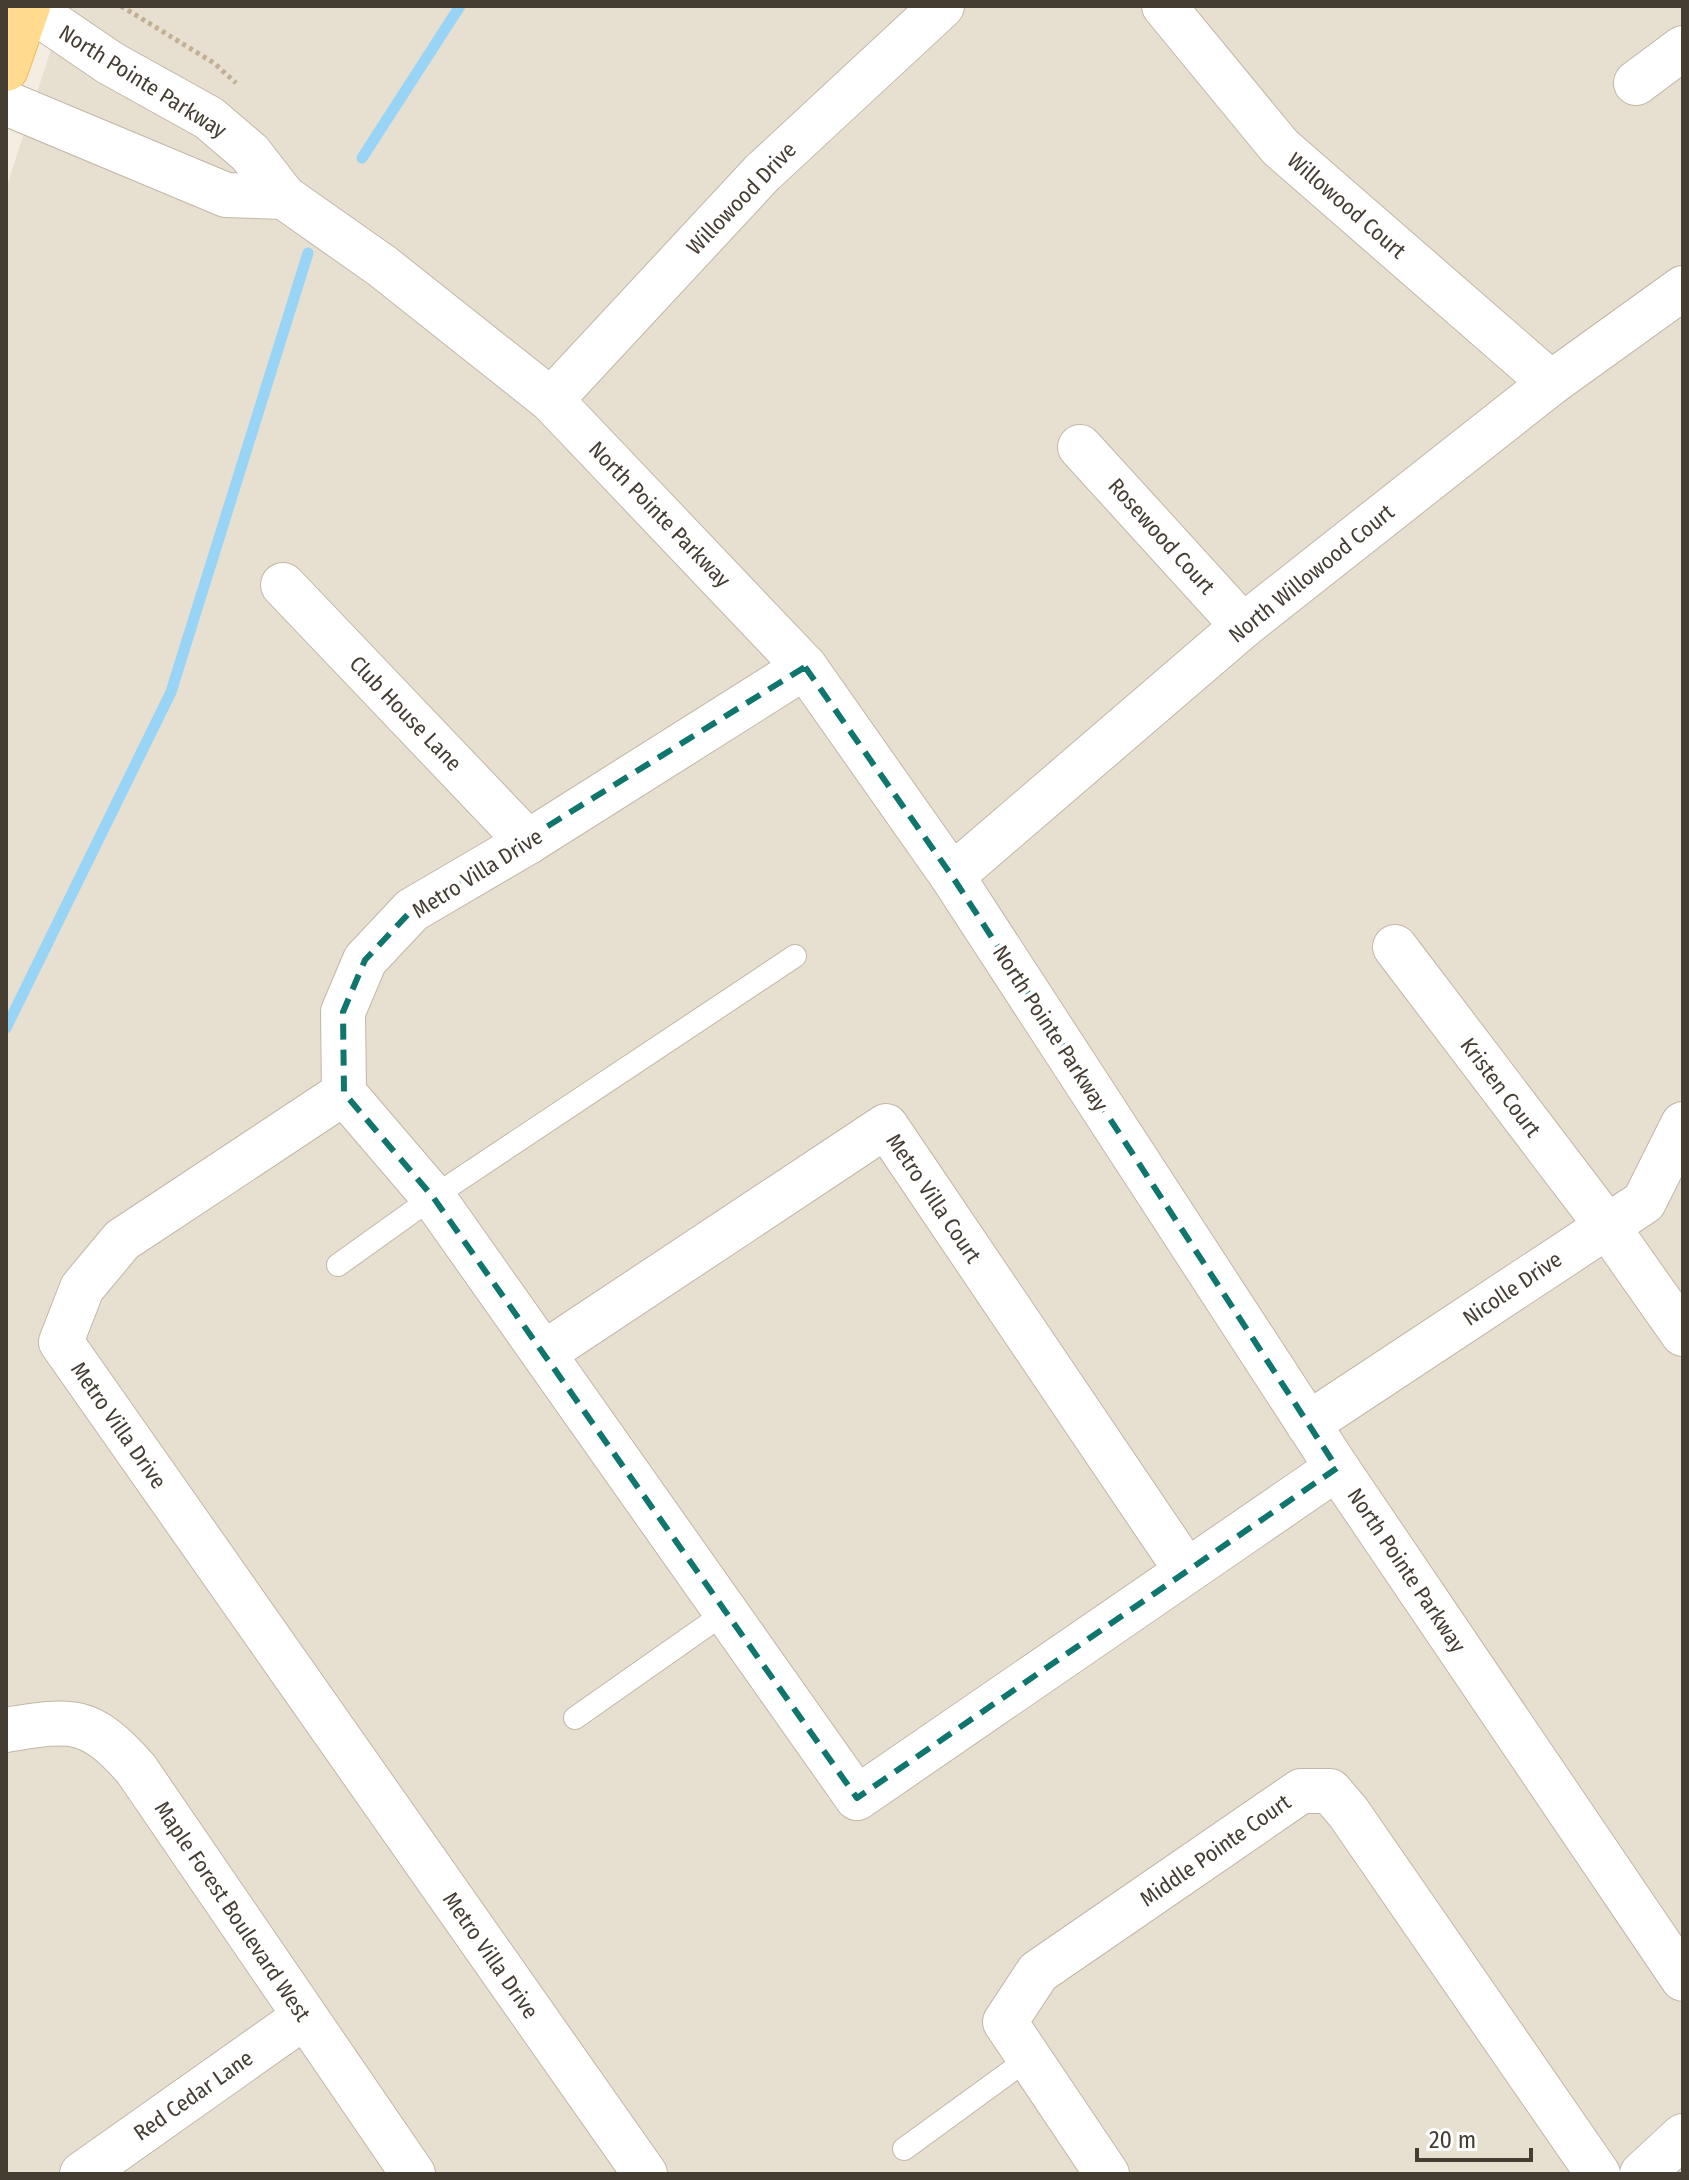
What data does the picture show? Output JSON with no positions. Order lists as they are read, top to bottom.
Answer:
{
  "streets": {
    "street": [
      "North Pointe Parkway",
      "Willowood Drive",
      "Willowood Court",
      "Rosewood Court",
      "North Willowood Court",
      "Club House Lane",
      "Metro Villa Drive",
      "Kristen Court",
      "Metro Villa Court",
      "Nicolle Drive",
      "Middle Pointe Court",
      "Maple Forest Boulevard West",
      "Red Cedar Lane"
    ]
  },
  "crossings": [
    ["North Pointe Parkway", "Willowood Drive"],
    ["North Pointe Parkway", "North Willowood Court"],
    ["North Pointe Parkway", "Metro Villa Drive"],
    ["North Pointe Parkway", "Nicolle Drive"],
    ["Willowood Court", "North Willowood Court"],
    ["Rosewood Court", "North Willowood Court"],
    ["Club House Lane", "Metro Villa Drive"],
    ["Kristen Court", "Nicolle Drive"],
    ["Maple Forest Boulevard West", "Red Cedar Lane"]
  ],
  "scale_bar": "20 m"
}
